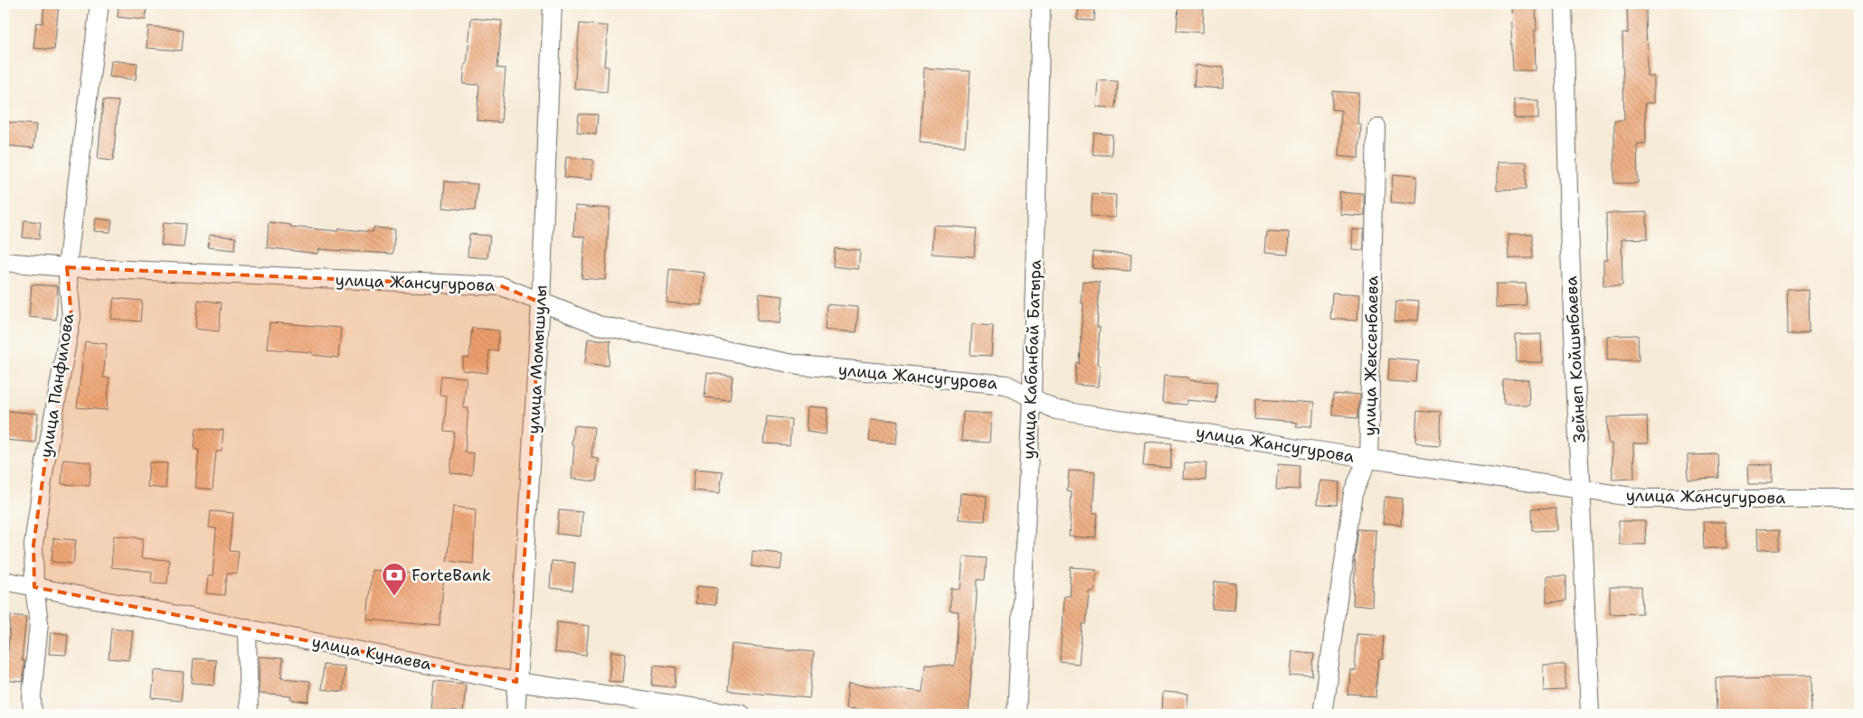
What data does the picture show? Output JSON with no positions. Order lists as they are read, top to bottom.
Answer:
{
  "streets": {
    "street": [
      "улица Жансугурова",
      "улица Жексенбаева",
      "улица Момышулы",
      "улица Кабанбай Батыра",
      "Зейнеп Койшыбаева",
      "улица Панфилова",
      "улица Кунаева"
    ]
  },
  "crossings": [
    ["улица Жансугурова", "улица Жексенбаева"],
    ["улица Жансугурова", "улица Момышулы"],
    ["улица Жансугурова", "улица Кабанбай Батыра"],
    ["улица Жансугурова", "Зейнеп Койшыбаева"],
    ["улица Жансугурова", "улица Панфилова"],
    ["улица Момышулы", "улица Кунаева"],
    ["улица Панфилова", "улица Кунаева"]
  ],
  "places": {
    "bank": ["ForteBank"]
  }
}
